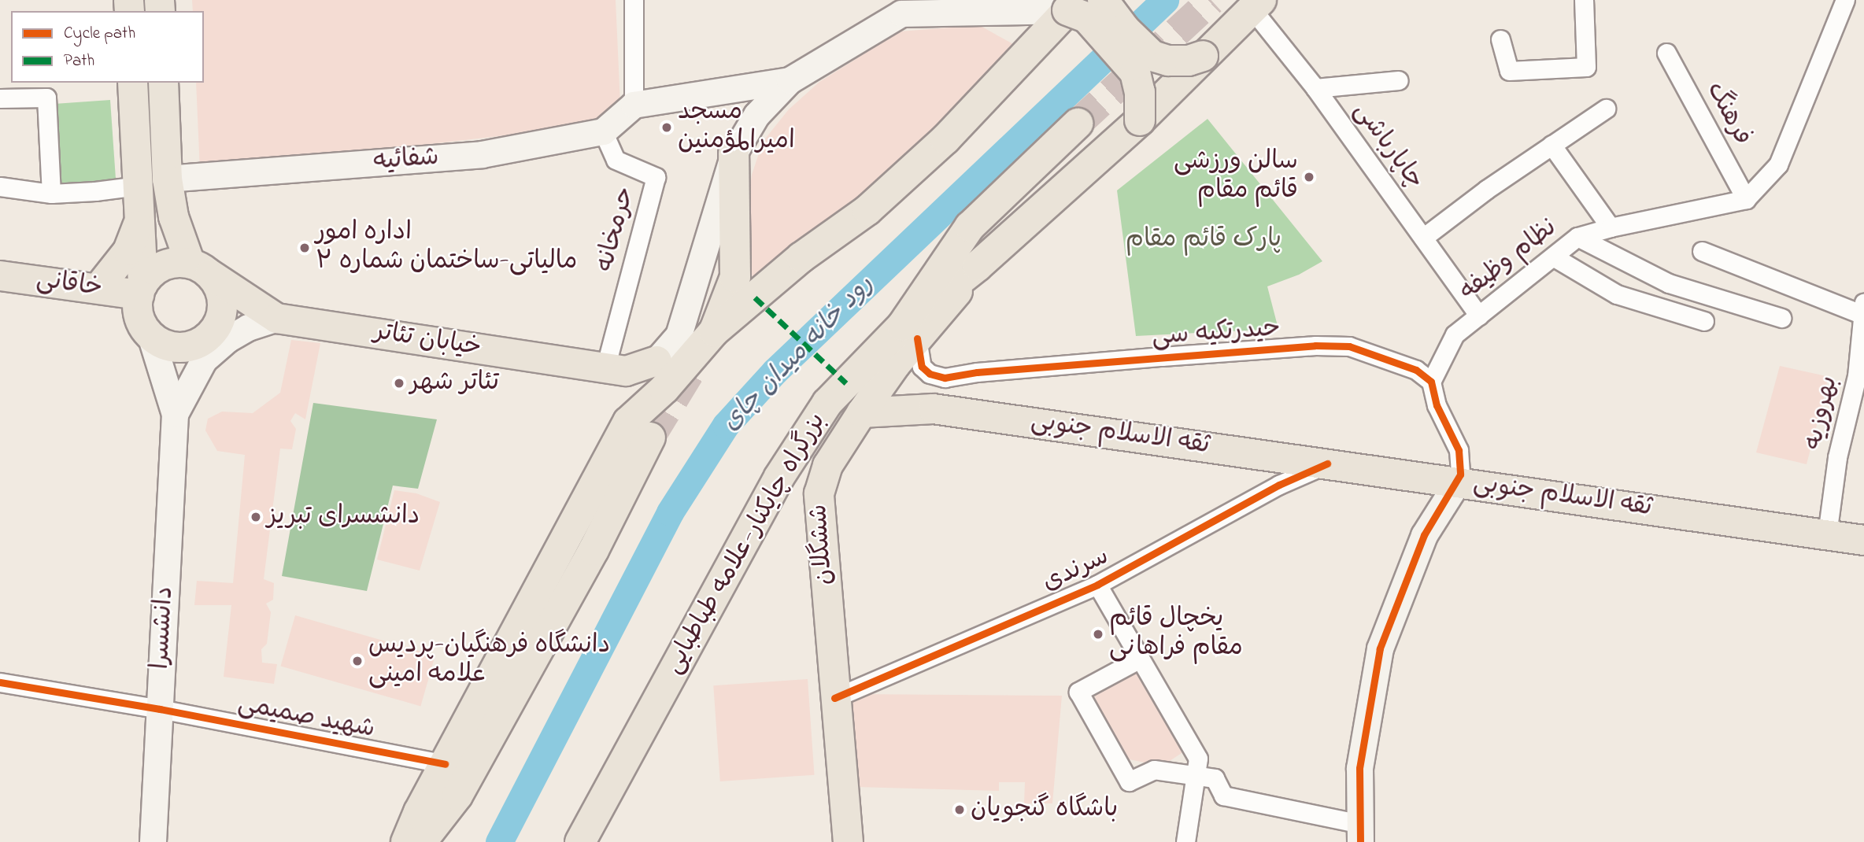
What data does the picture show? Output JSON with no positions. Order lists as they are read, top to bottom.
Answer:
{
  "streets": {
    "highway": ["بزرگراه چایکنار-علامه طباطبایی"],
    "main road": [
      "شفائیه",
      "خاقانی",
      "خیابان تئاتر",
      "ثقه الاسلام جنوبی",
      "ششگلان",
      "دانشسرا"
    ],
    "street": [
      "فرهنگ",
      "چاپارباشی",
      "حرمخانه",
      "نظام وظیفه",
      "حیدرتکیه سی",
      "بهروزیه",
      "سرندی",
      "شهید صمیمی"
    ]
  },
  "crossings": [
    ["فرهنگ", "نظام وظیفه"],
    ["چاپارباشی", "نظام وظیفه"],
    ["شفائیه", "حرمخانه"],
    ["حرمخانه", "خیابان تئاتر"],
    ["نظام وظیفه", "حیدرتکیه سی"],
    ["خاقانی", "خیابان تئاتر"],
    ["حیدرتکیه سی", "بزرگراه چایکنار-علامه طباطبایی"],
    ["حیدرتکیه سی", "ششگلان"],
    ["بهروزیه", "ثقه الاسلام جنوبی"],
    ["ثقه الاسلام جنوبی", "ششگلان"],
    ["ثقه الاسلام جنوبی", "سرندی"],
    ["بزرگراه چایکنار-علامه طباطبایی", "ششگلان"],
    ["ششگلان", "سرندی"],
    ["دانشسرا", "شهید صمیمی"]
  ],
  "water": ["رود خانه میدان چای"],
  "parks": ["پارک قائم مقام"],
  "places": [
    "مسجد امیرالمؤمنین",
    "سالن ورزشی قائم مقام",
    "اداره امور مالیاتی-ساختمان شماره ۲",
    "تئاتر شهر",
    "دانشسرای تبریز",
    "یخچال قائم مقام فراهانی",
    "دانشگاه فرهنگیان-پردیس علامه امینی",
    "باشگاه گنجویان"
  ],
  "legend": ["Cycle path", "Path"]
}
